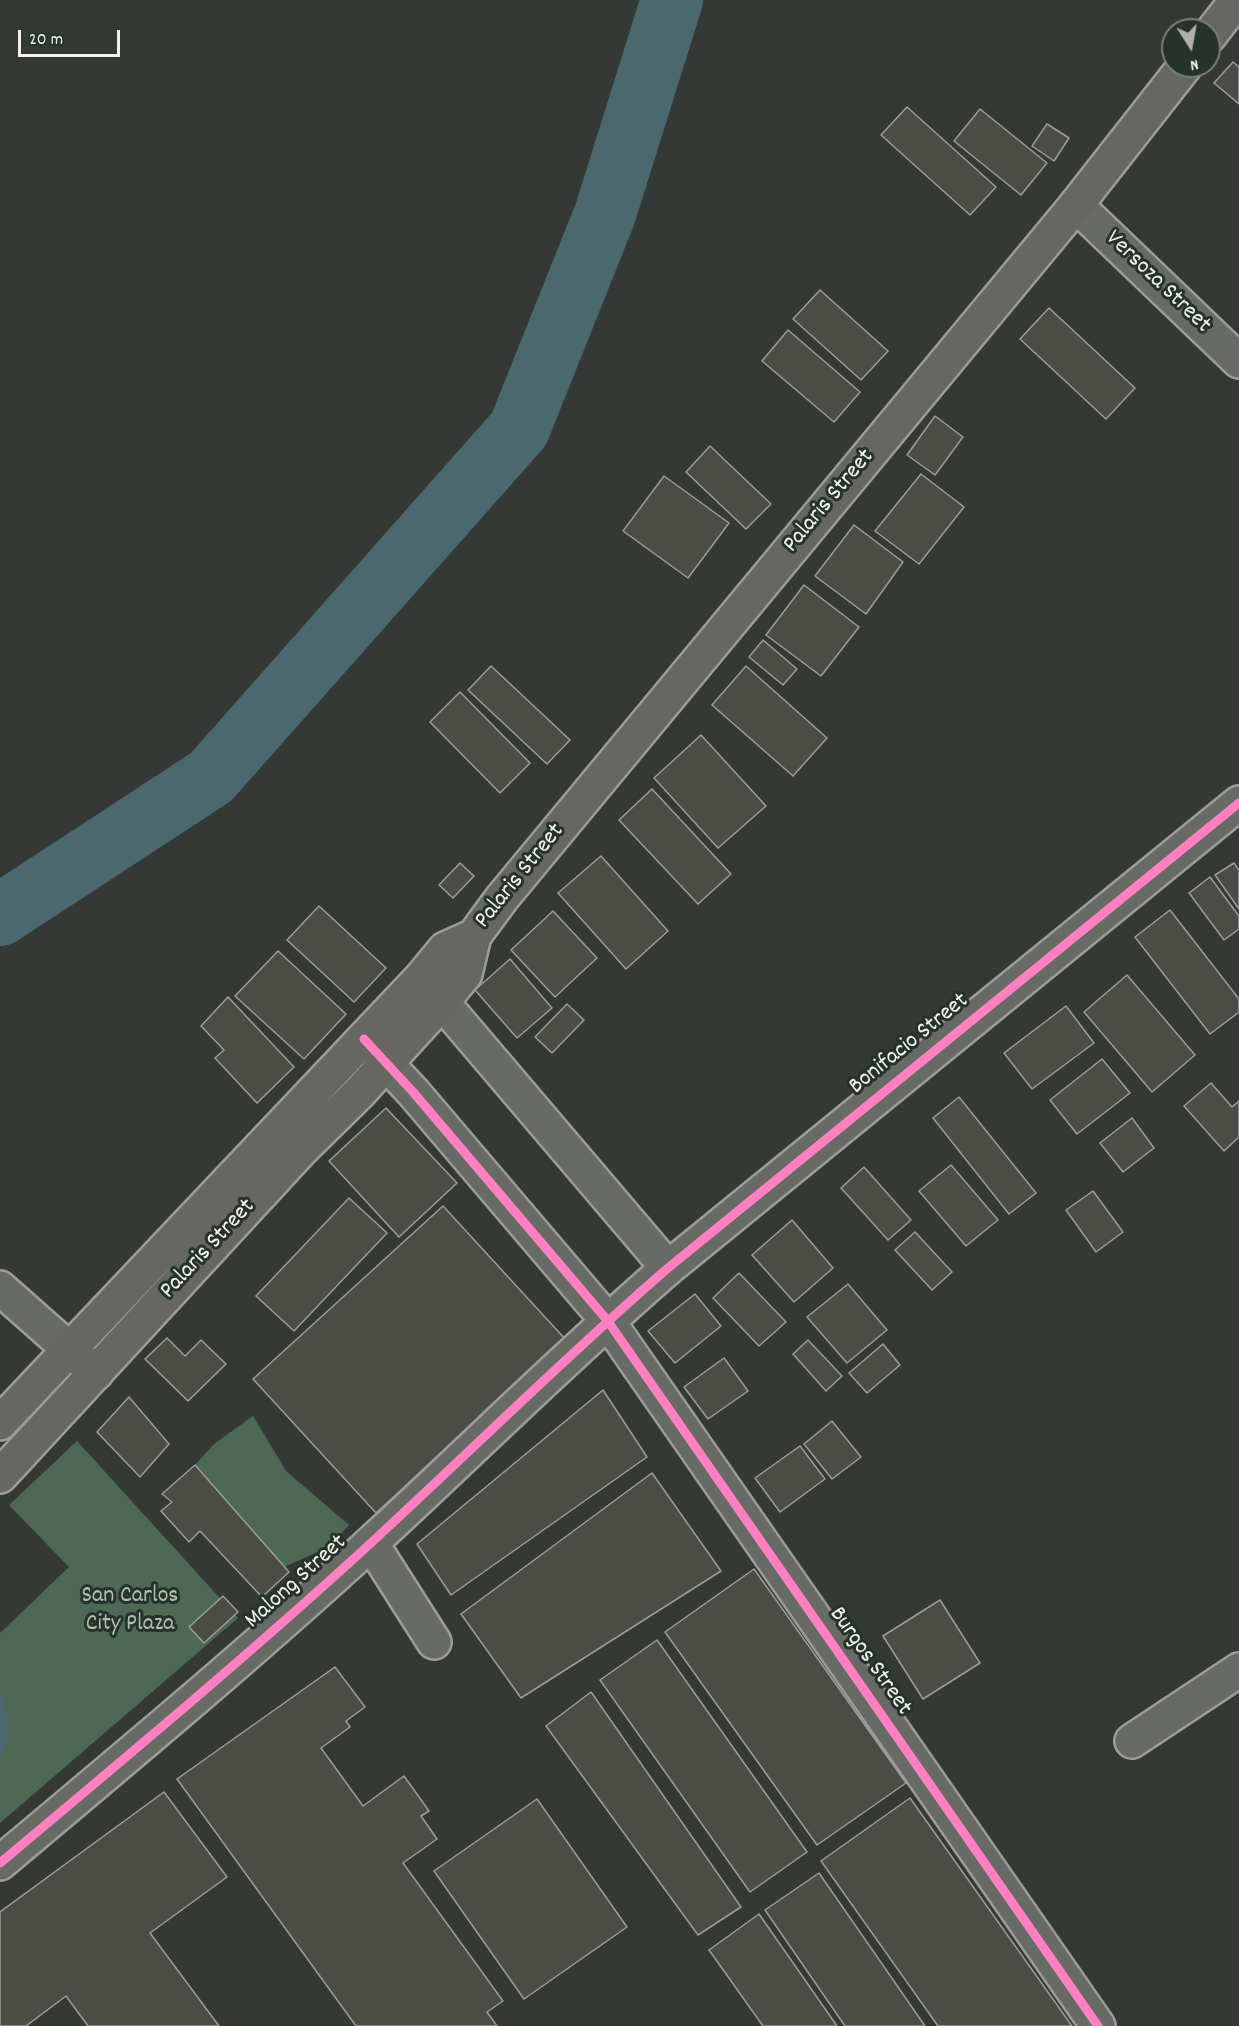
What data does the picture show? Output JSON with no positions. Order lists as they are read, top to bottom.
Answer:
{
  "streets": {
    "main road": ["Palaris Street"],
    "street": [
      "Versoza Street",
      "Bonifacio Street",
      "Malong Street",
      "Burgos Street"
    ]
  },
  "crossings": [
    ["Versoza Street", "Palaris Street"],
    ["Palaris Street", "Burgos Street"],
    ["Bonifacio Street", "Malong Street"],
    ["Bonifacio Street", "Burgos Street"],
    ["Malong Street", "Burgos Street"]
  ],
  "parks": ["San Carlos City Plaza"],
  "scale_bar": "20 m",
  "north": "bottom"
}
